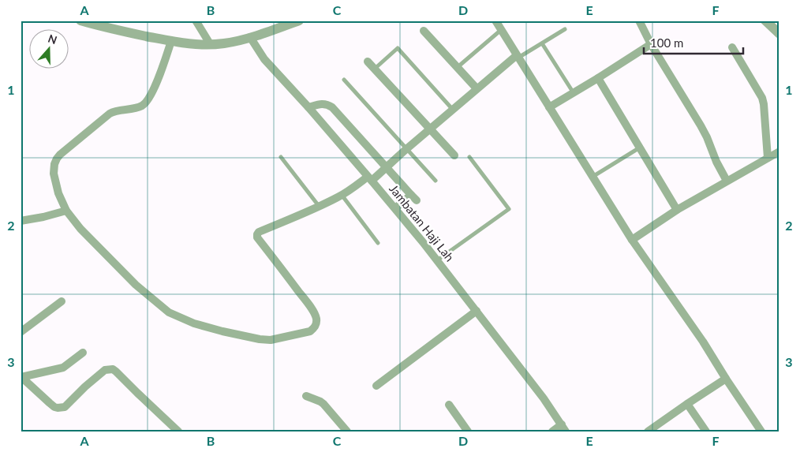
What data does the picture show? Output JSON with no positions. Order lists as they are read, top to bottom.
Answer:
{
  "streets": {
    "street": ["Jambatan Haji Lah"]
  },
  "scale_bar": "100 m",
  "north": "top",
  "grid": {
    "columns": [
      "A",
      "B",
      "C",
      "D",
      "E",
      "F"
    ],
    "rows": ["1", "2", "3"]
  }
}
